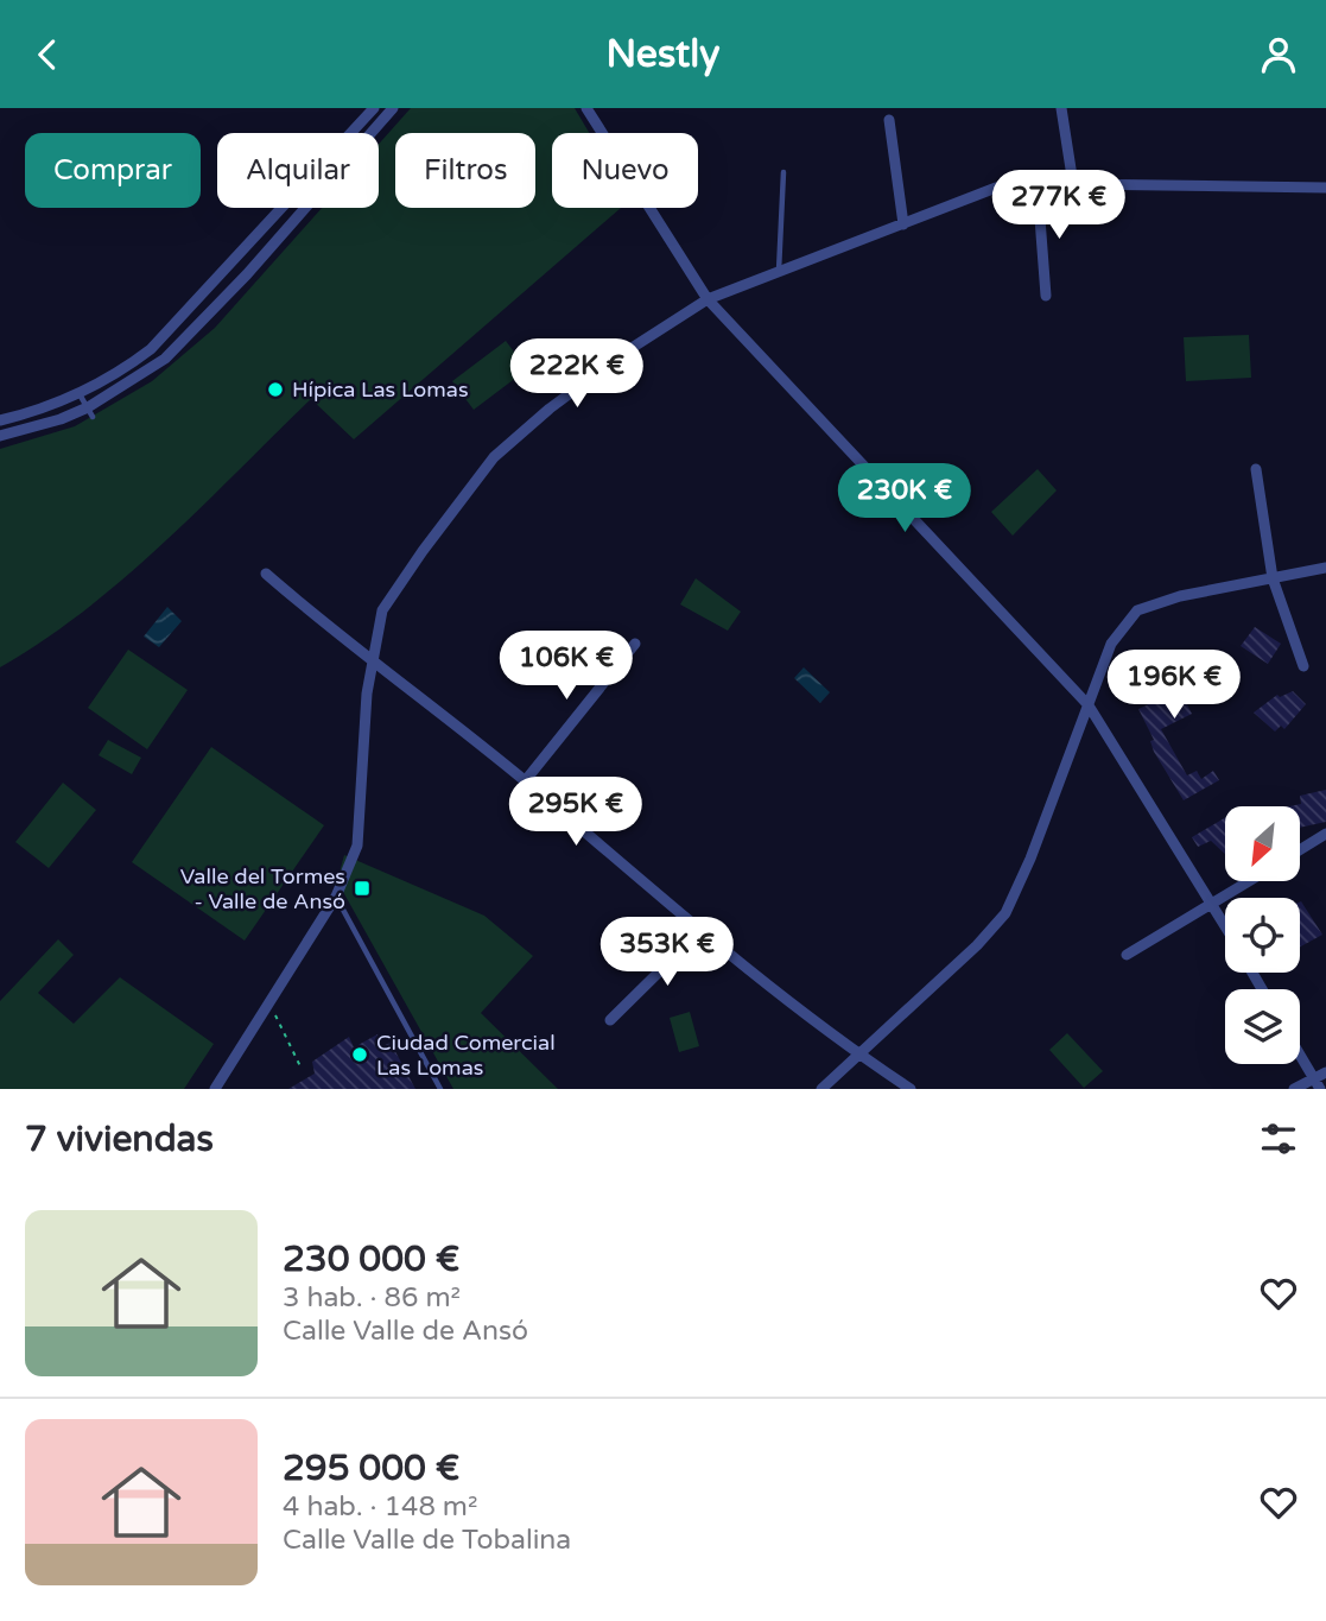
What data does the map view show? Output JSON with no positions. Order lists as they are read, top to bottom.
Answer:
{
  "places": {
    "other": ["Hípica Las Lomas", "Ciudad Comercial Las Lomas"],
    "transit": ["Valle del Tormes - Valle de Ansó"]
  },
  "north": "bottom left",
  "page": {
    "header": "Nestly",
    "chip": [
      "Comprar",
      "Alquilar",
      "Filtros",
      "Nuevo"
    ],
    "price": [
      "277K €",
      "222K €",
      "230K €",
      "106K €",
      "196K €",
      "295K €",
      "353K €"
    ],
    "heading": "7 viviendas",
    "list": [
      {
        "name": "230 000 €",
        "note": "3 hab. · 86 m² · Calle Valle de Ansó"
      },
      {
        "name": "295 000 €",
        "note": "4 hab. · 148 m² · Calle Valle de Tobalina"
      }
    ]
  }
}
